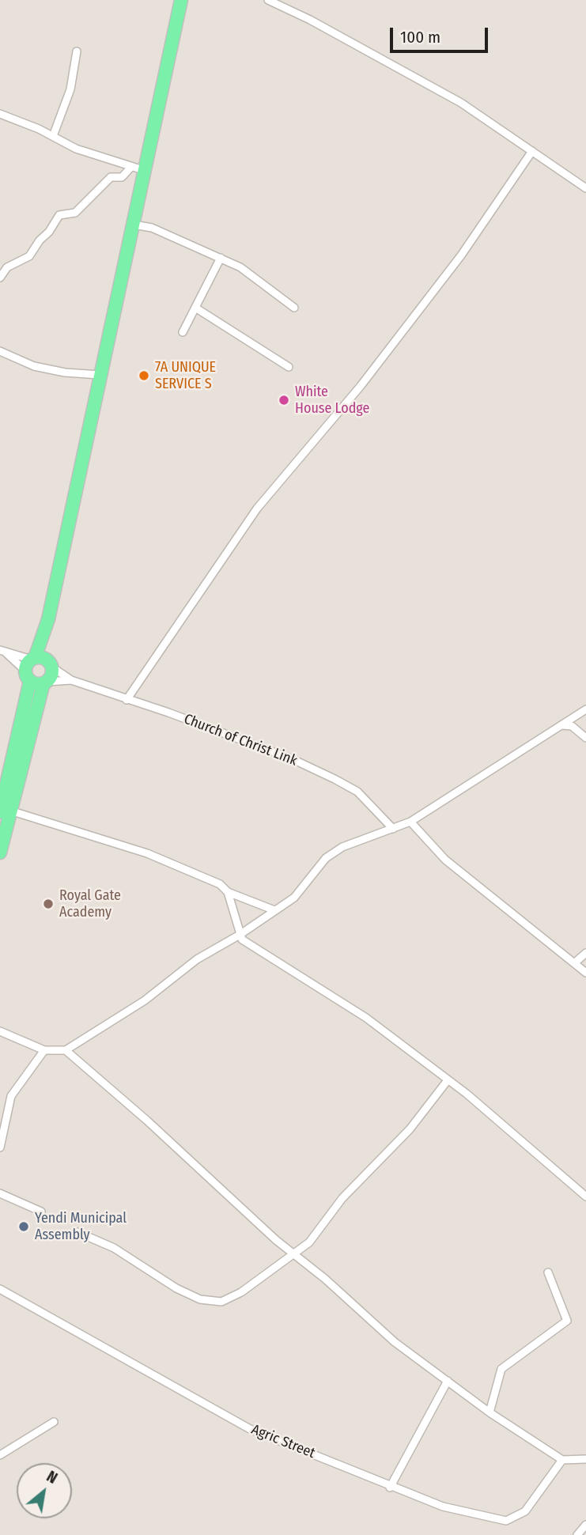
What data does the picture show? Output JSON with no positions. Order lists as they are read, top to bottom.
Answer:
{
  "streets": {
    "street": ["Church of Christ Link", "Agric Street"]
  },
  "places": [
    "7A UNIQUE SERVICE S",
    "White House Lodge",
    "Royal Gate Academy",
    "Yendi Municipal Assembly"
  ],
  "scale_bar": "100 m",
  "north": "top right"
}
